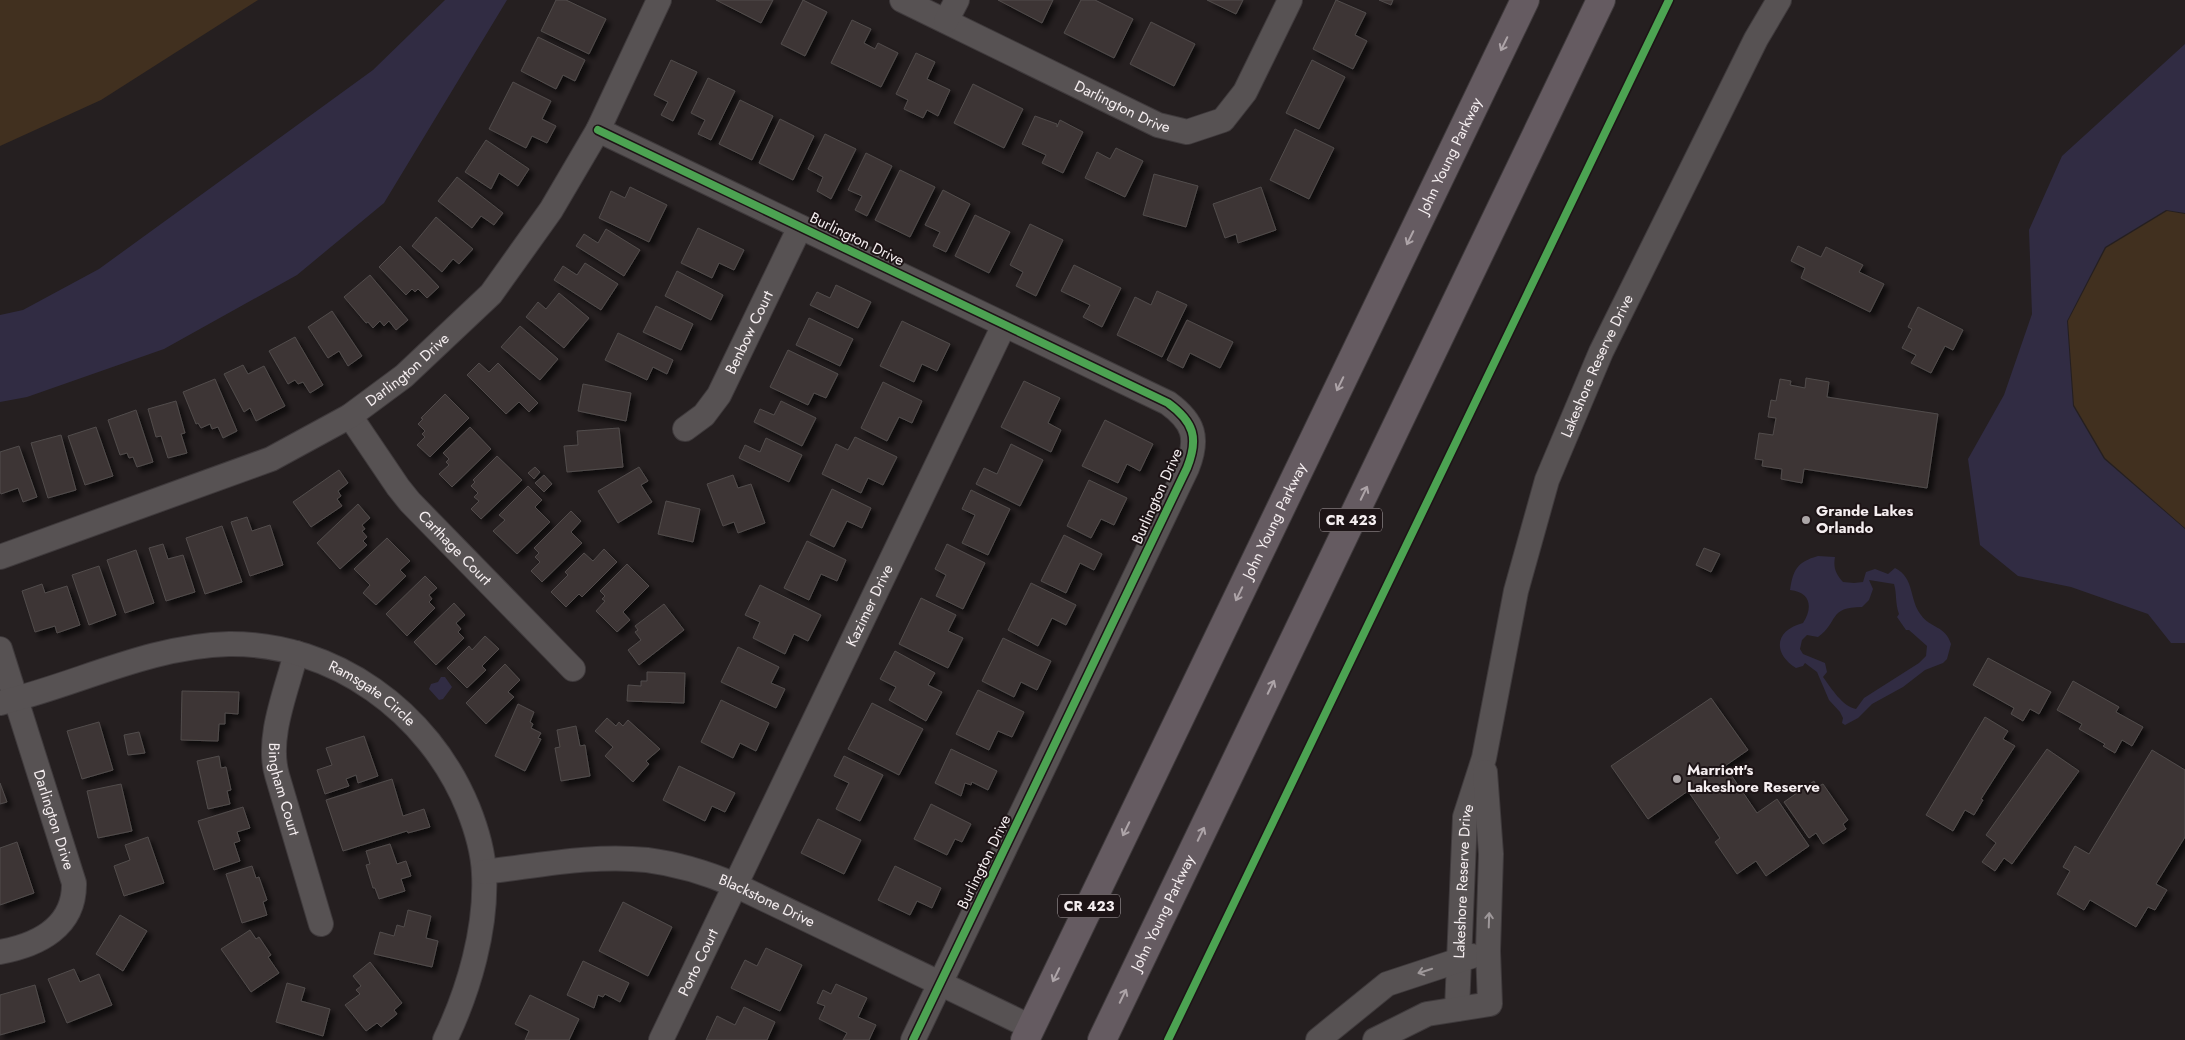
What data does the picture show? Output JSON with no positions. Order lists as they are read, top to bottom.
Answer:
{
  "streets": {
    "highway": ["John Young Parkway", "CR 423"],
    "street": [
      "Darlington Drive",
      "Burlington Drive",
      "Benbow Court",
      "Lakeshore Reserve Drive",
      "Carthage Court",
      "Kazimer Drive",
      "Ramsgate Circle",
      "Bingham Court",
      "Blackstone Drive",
      "Porto Court"
    ]
  },
  "crossings": [
    ["Darlington Drive", "Burlington Drive"],
    ["Darlington Drive", "Carthage Court"],
    ["Darlington Drive", "Ramsgate Circle"],
    ["John Young Parkway", "Blackstone Drive"],
    ["Burlington Drive", "Benbow Court"],
    ["Burlington Drive", "Kazimer Drive"],
    ["Burlington Drive", "Blackstone Drive"],
    ["Kazimer Drive", "Blackstone Drive"],
    ["Kazimer Drive", "Porto Court"],
    ["Ramsgate Circle", "Bingham Court"],
    ["Ramsgate Circle", "Blackstone Drive"],
    ["Blackstone Drive", "Porto Court"]
  ],
  "places": ["Grande Lakes Orlando", "Marriott's Lakeshore Reserve"]
}
